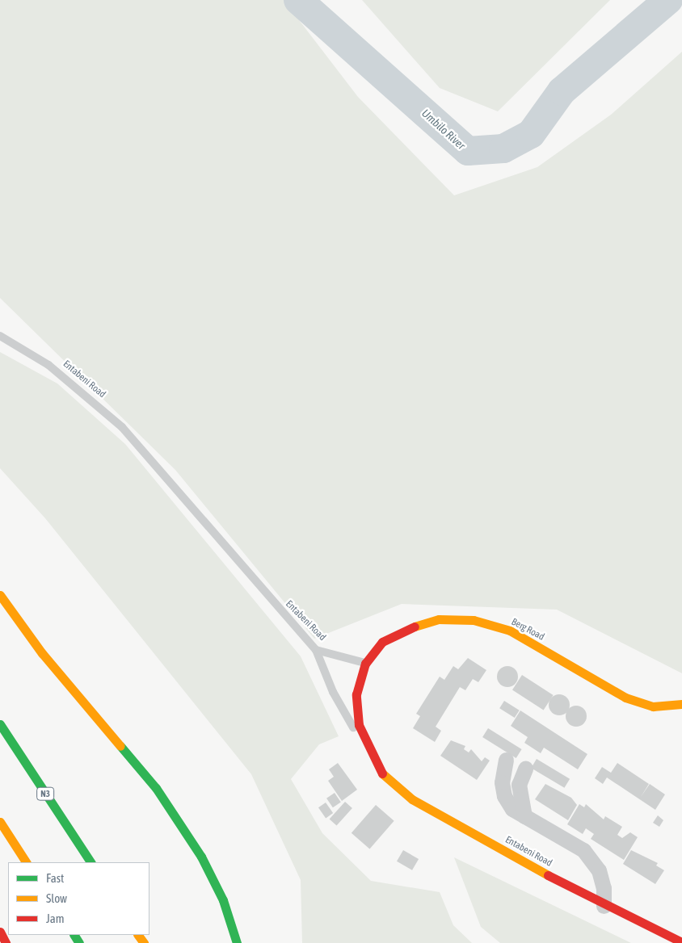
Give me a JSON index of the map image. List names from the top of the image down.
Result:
{
  "streets": {
    "main road": ["Entabeni Road", "Berg Road", "N3"]
  },
  "crossings": [
    ["Entabeni Road", "Berg Road"]
  ],
  "water": ["Umbilo River"],
  "legend": ["Fast", "Slow", "Jam"]
}
